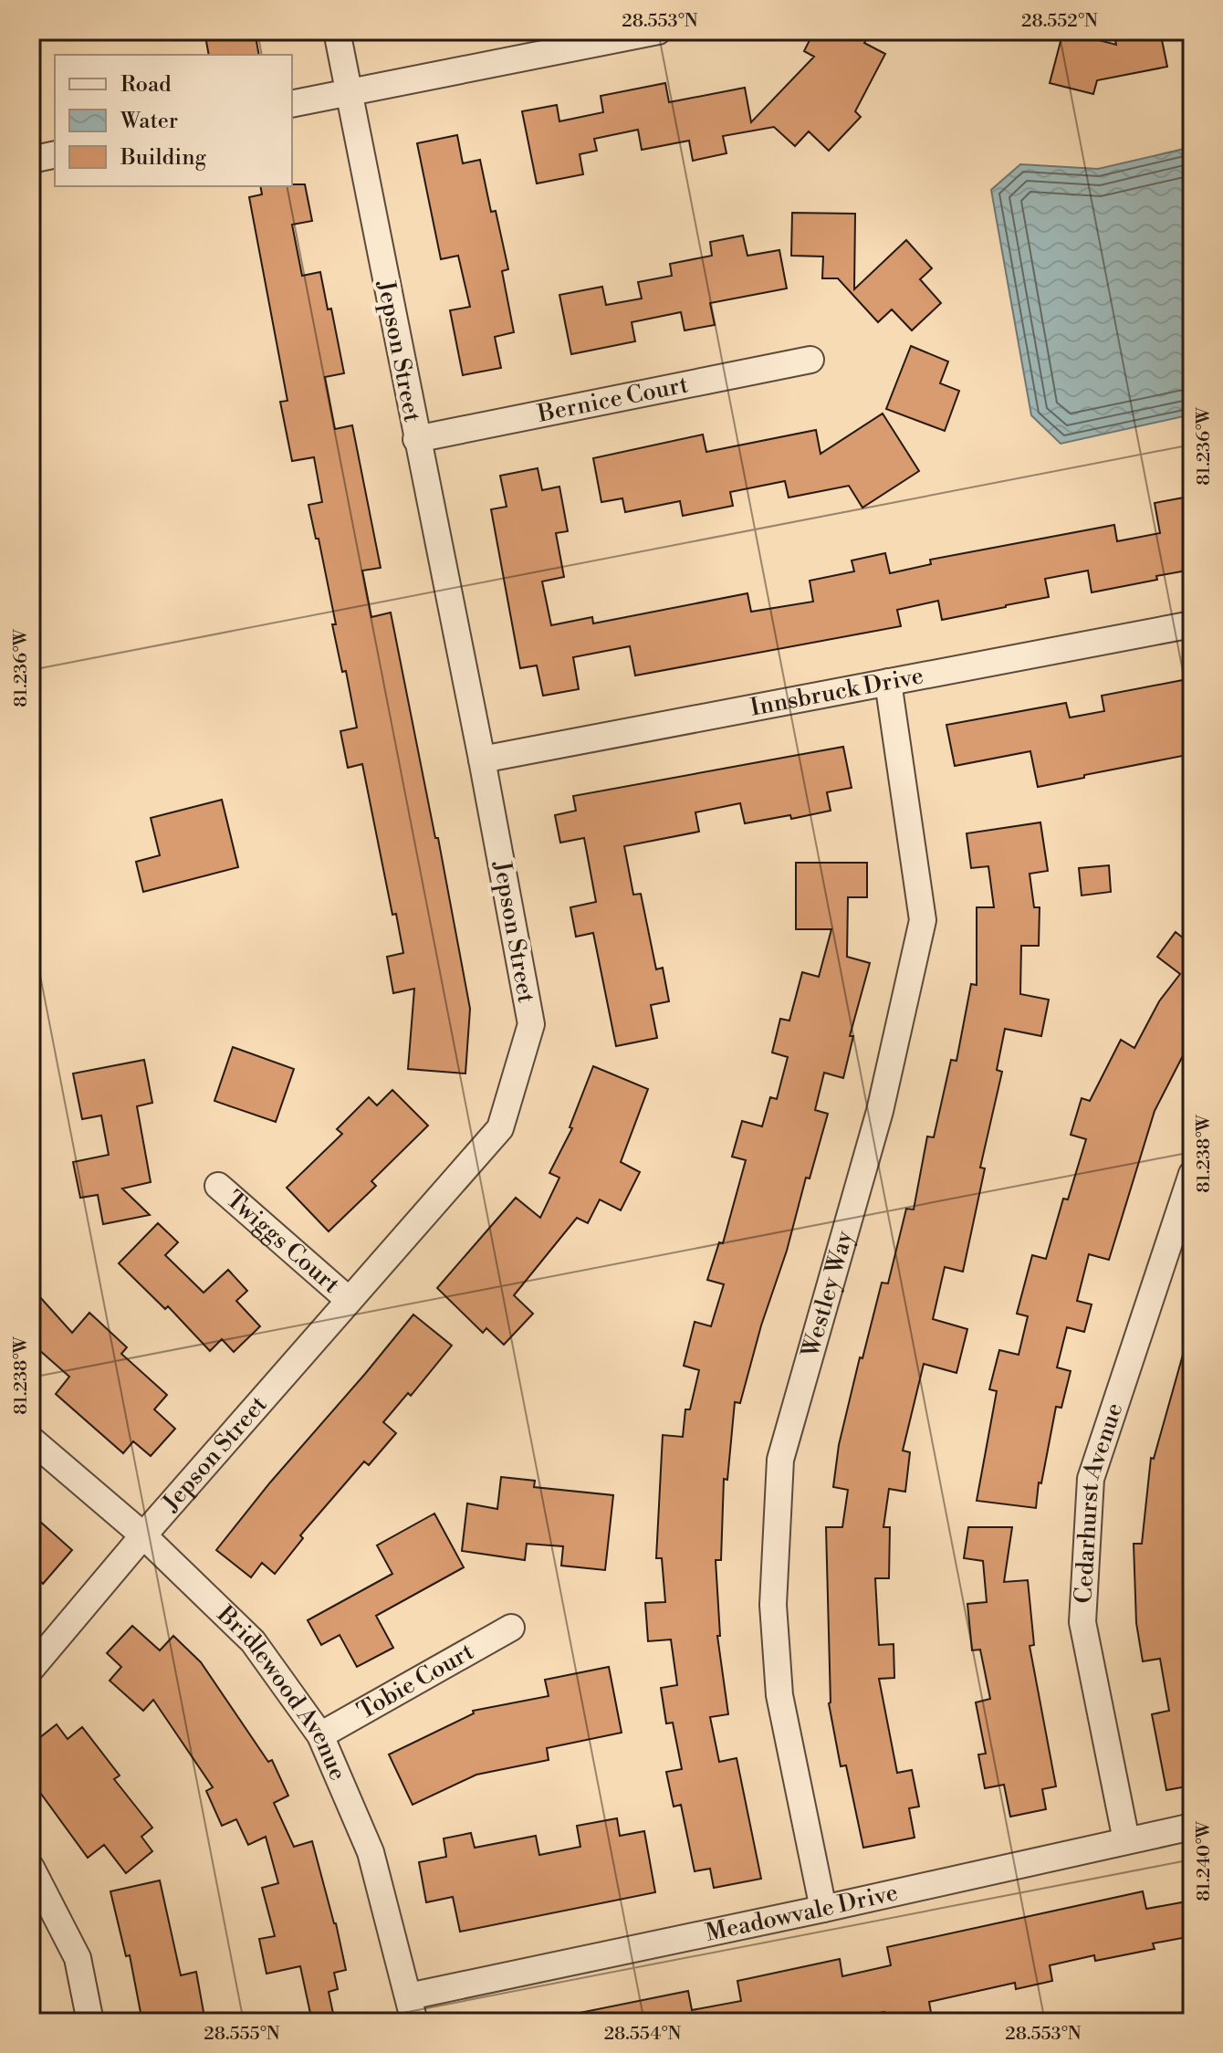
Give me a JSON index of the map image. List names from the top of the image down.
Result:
{
  "streets": {
    "street": [
      "Jepson Street",
      "Bernice Court",
      "Innsbruck Drive",
      "Twiggs Court",
      "Westley Way",
      "Cedarhurst Avenue",
      "Tobie Court",
      "Bridlewood Avenue",
      "Meadowvale Drive"
    ]
  },
  "crossings": [
    ["Jepson Street", "Bernice Court"],
    ["Jepson Street", "Innsbruck Drive"],
    ["Jepson Street", "Twiggs Court"],
    ["Jepson Street", "Bridlewood Avenue"],
    ["Innsbruck Drive", "Westley Way"],
    ["Westley Way", "Meadowvale Drive"],
    ["Cedarhurst Avenue", "Meadowvale Drive"],
    ["Tobie Court", "Bridlewood Avenue"],
    ["Bridlewood Avenue", "Meadowvale Drive"]
  ],
  "legend": ["Road", "Water", "Building"],
  "coordinates": [
    "28.553°N",
    "28.552°N",
    "81.236°W",
    "81.238°W",
    "81.240°W",
    "28.555°N",
    "28.554°N"
  ]
}
